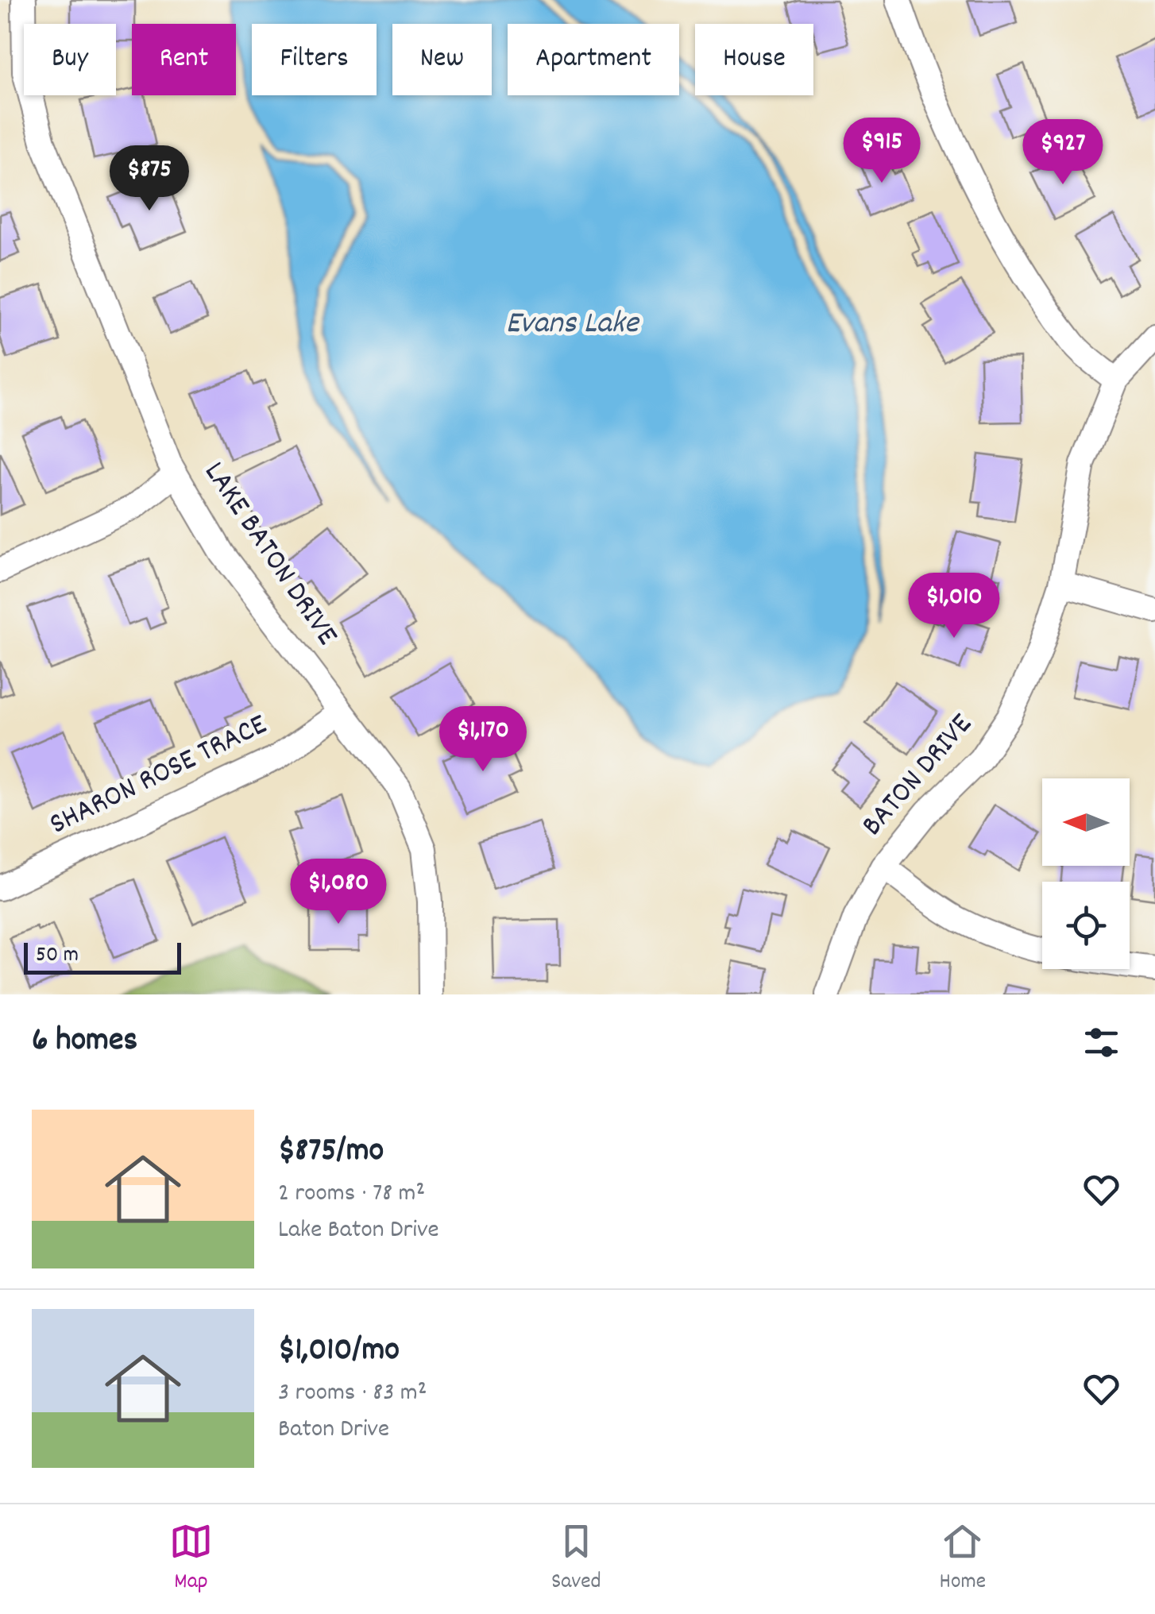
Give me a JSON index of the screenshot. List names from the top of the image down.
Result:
{
  "streets": {
    "street": ["LAKE BATON DRIVE", "SHARON ROSE TRACE", "BATON DRIVE"]
  },
  "crossings": [
    ["LAKE BATON DRIVE", "SHARON ROSE TRACE"]
  ],
  "water": ["Evans Lake"],
  "scale_bar": "50 m",
  "north": "left",
  "page": {
    "chip": [
      "Buy",
      "Rent",
      "Filters",
      "New",
      "Apartment",
      "House"
    ],
    "price": [
      "$915",
      "$927",
      "$875",
      "$1,010",
      "$1,170",
      "$1,080"
    ],
    "scale": "50 m",
    "heading": "6 homes",
    "list": [
      {
        "name": "$875/mo",
        "note": "2 rooms · 78 m² · Lake Baton Drive"
      },
      {
        "name": "$1,010/mo",
        "note": "3 rooms · 83 m² · Baton Drive"
      }
    ],
    "tabs": ["Map", "Saved", "Home"]
  }
}
